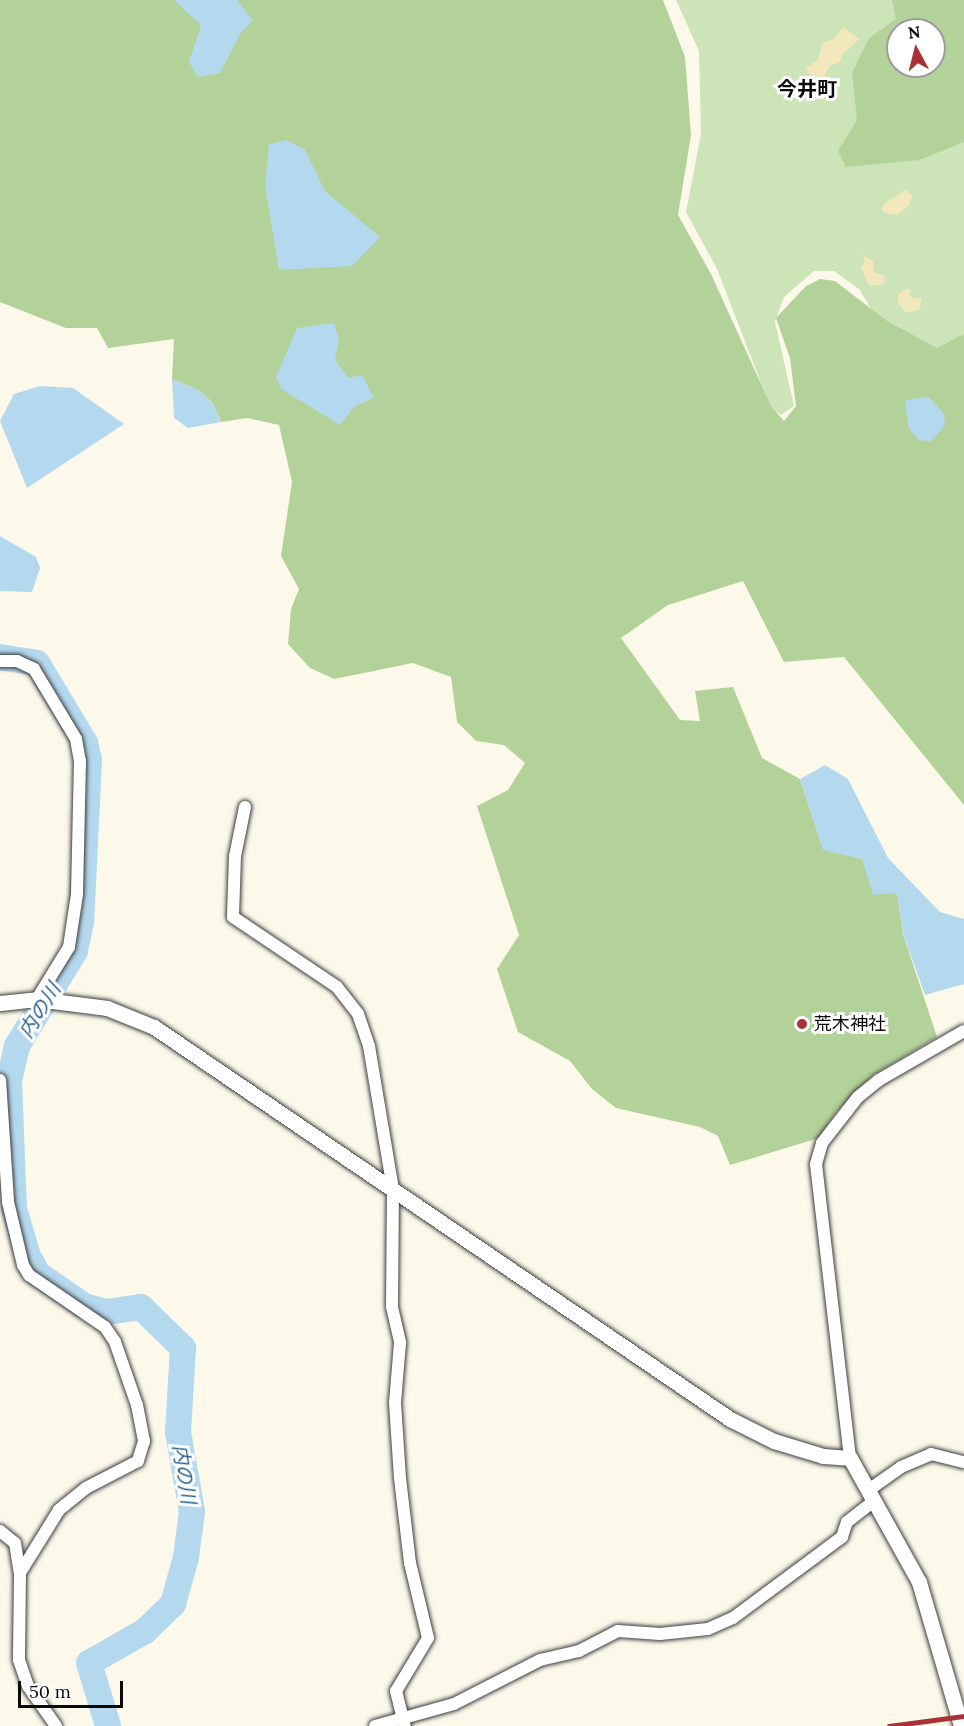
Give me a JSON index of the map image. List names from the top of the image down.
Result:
{
  "districts": ["今井町"],
  "water": ["内の川"],
  "places": ["荒木神社"],
  "scale_bar": "50 m",
  "north": "top"
}
